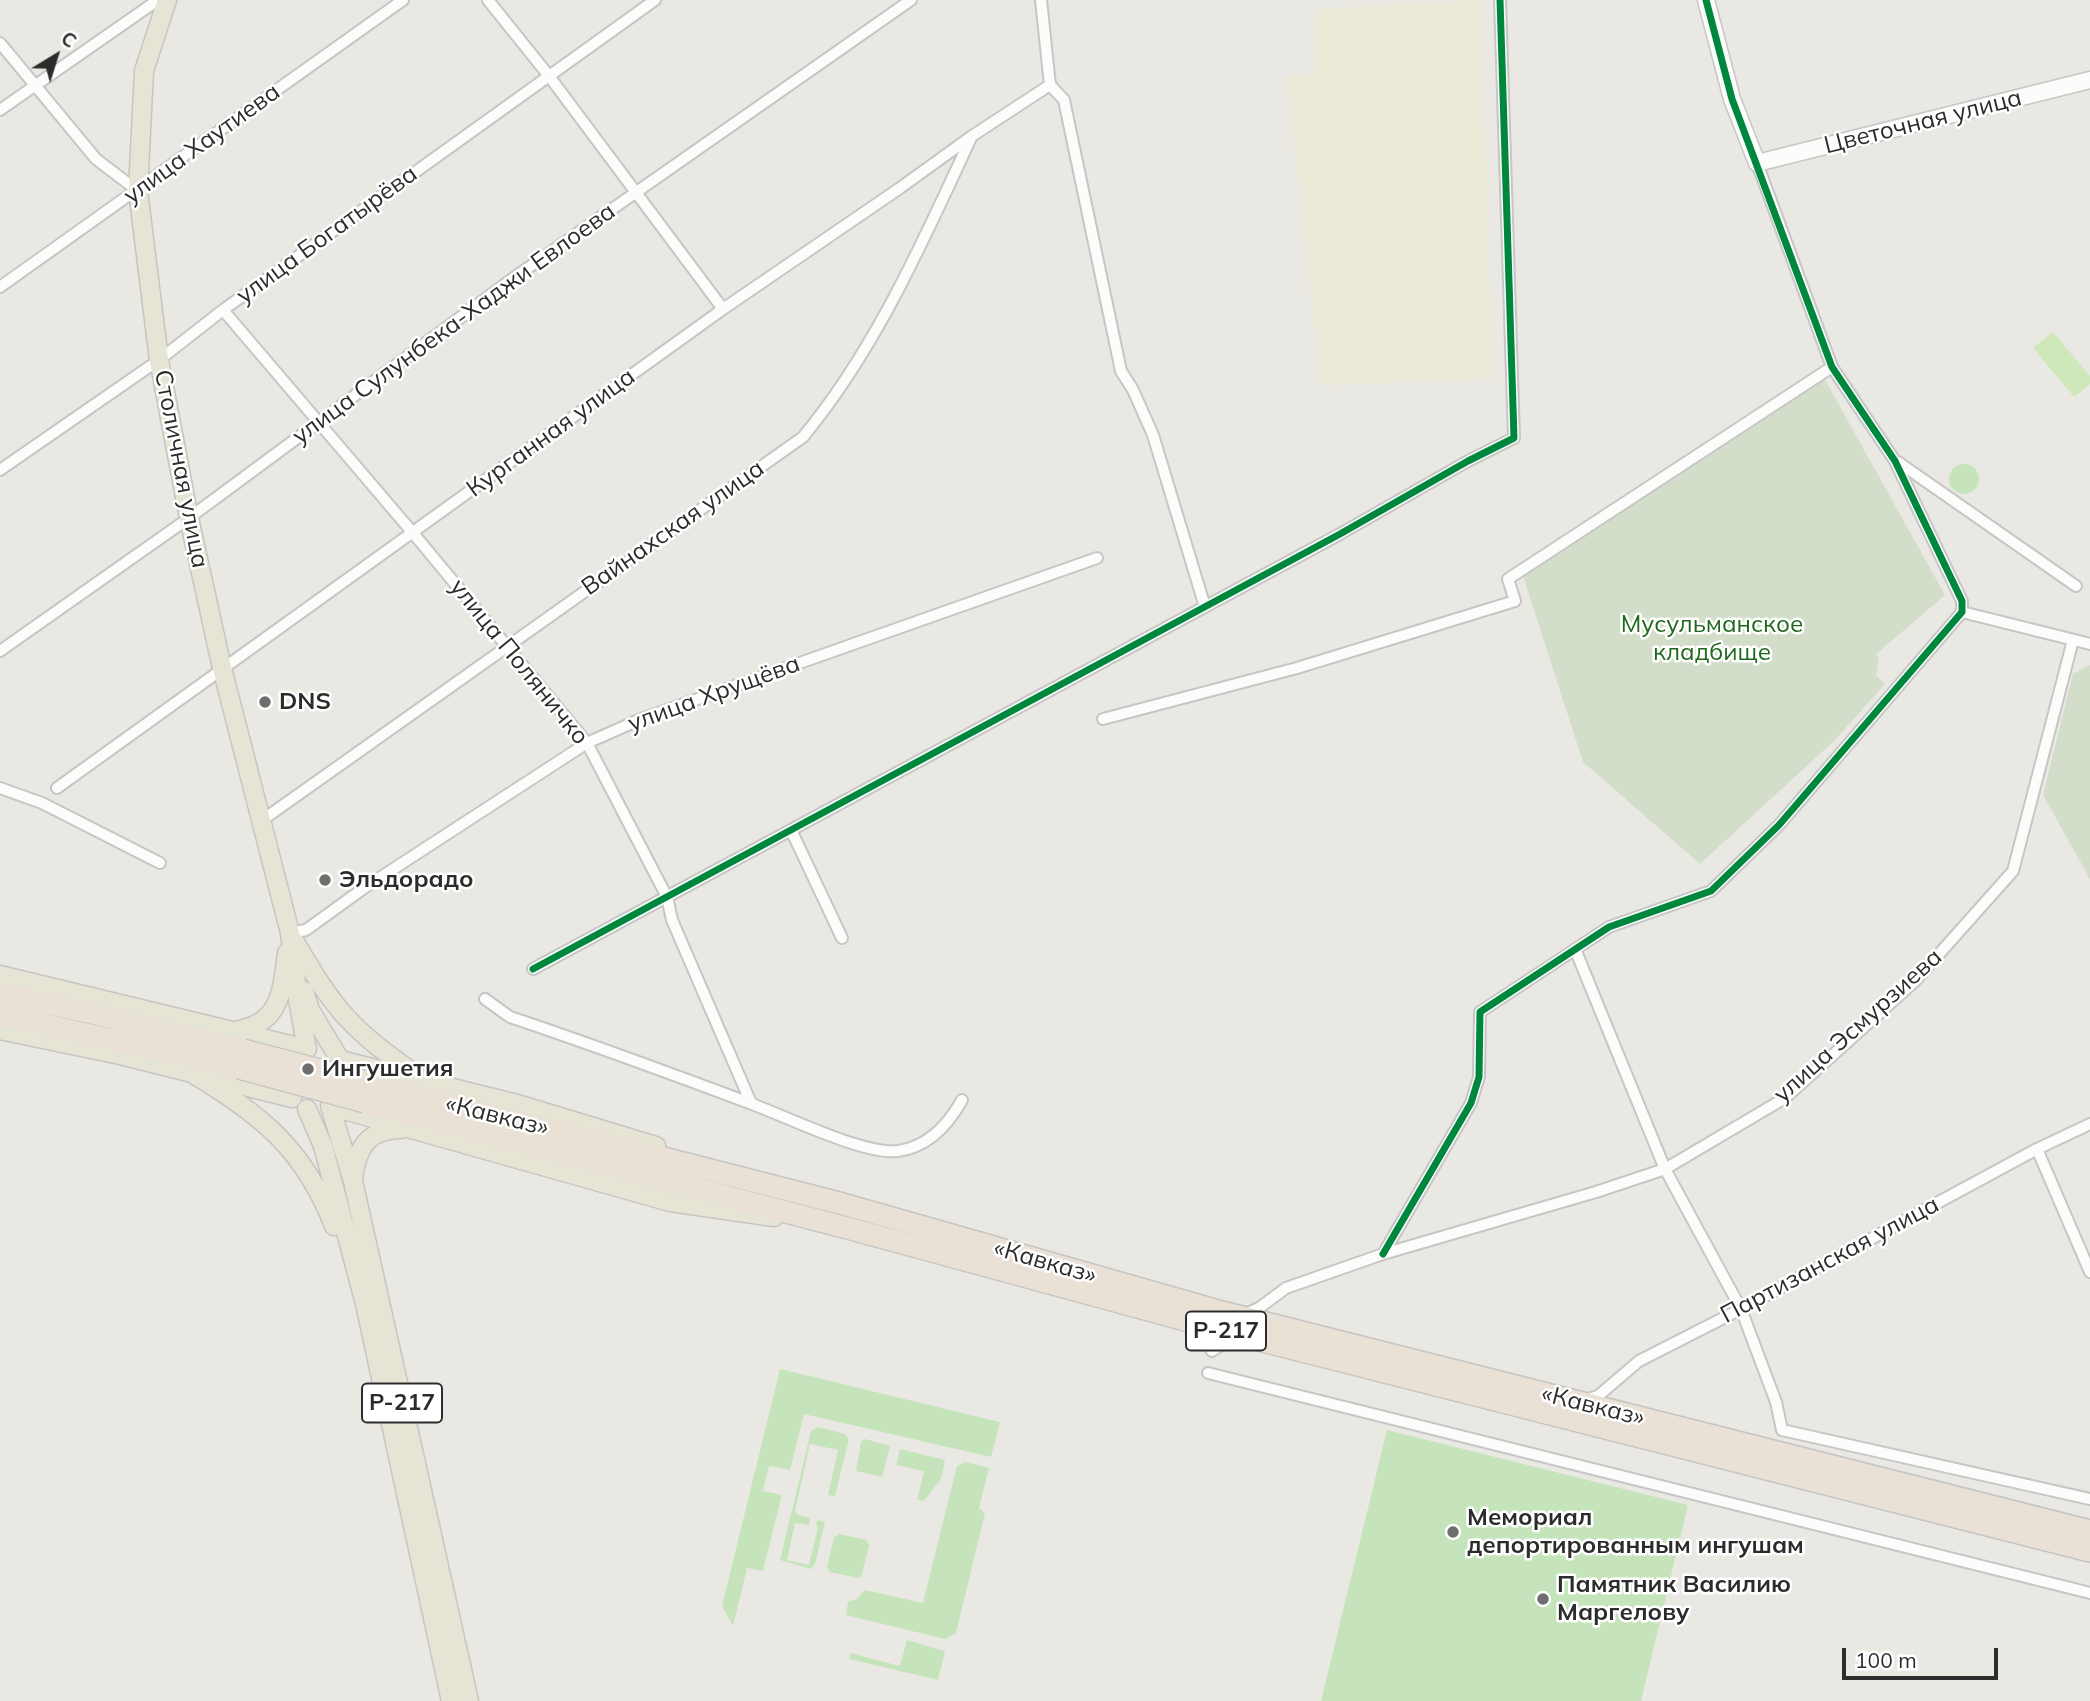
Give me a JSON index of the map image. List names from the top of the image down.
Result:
{
  "streets": {
    "highway": ["«Кавказ»", "Р-217"],
    "main road": ["Столичная улица"],
    "street": [
      "Цветочная улица",
      "улица Хаутиева",
      "улица Богатырёва",
      "улица Сулунбека-Хаджи Евлоева",
      "Курганная улица",
      "Вайнахская улица",
      "улица Поляничко",
      "улица Хрущёва",
      "улица Эсмурзиева",
      "Партизанская улица"
    ]
  },
  "crossings": [
    ["улица Хаутиева", "Столичная улица"],
    ["улица Богатырёва", "Столичная улица"],
    ["улица Богатырёва", "улица Поляничко"],
    ["улица Сулунбека-Хаджи Евлоева", "Столичная улица"],
    ["улица Сулунбека-Хаджи Евлоева", "улица Поляничко"],
    ["Курганная улица", "Столичная улица"],
    ["Курганная улица", "Вайнахская улица"],
    ["Курганная улица", "улица Поляничко"],
    ["Столичная улица", "Вайнахская улица"],
    ["Столичная улица", "улица Хрущёва"],
    ["Столичная улица", "Р-217"],
    ["Вайнахская улица", "улица Поляничко"],
    ["улица Поляничко", "улица Хрущёва"],
    ["улица Хрущёва", "Р-217"],
    ["улица Эсмурзиева", "«Кавказ»"],
    ["«Кавказ»", "Партизанская улица"],
    ["«Кавказ»", "Р-217"]
  ],
  "parks": ["Мусульманское кладбище"],
  "places": [
    "DNS",
    "Эльдорадо",
    "Ингушетия",
    "Мемориал депортированным ингушам",
    "Памятник Василию Маргелову"
  ],
  "scale_bar": "100 m",
  "north": "top right"
}
